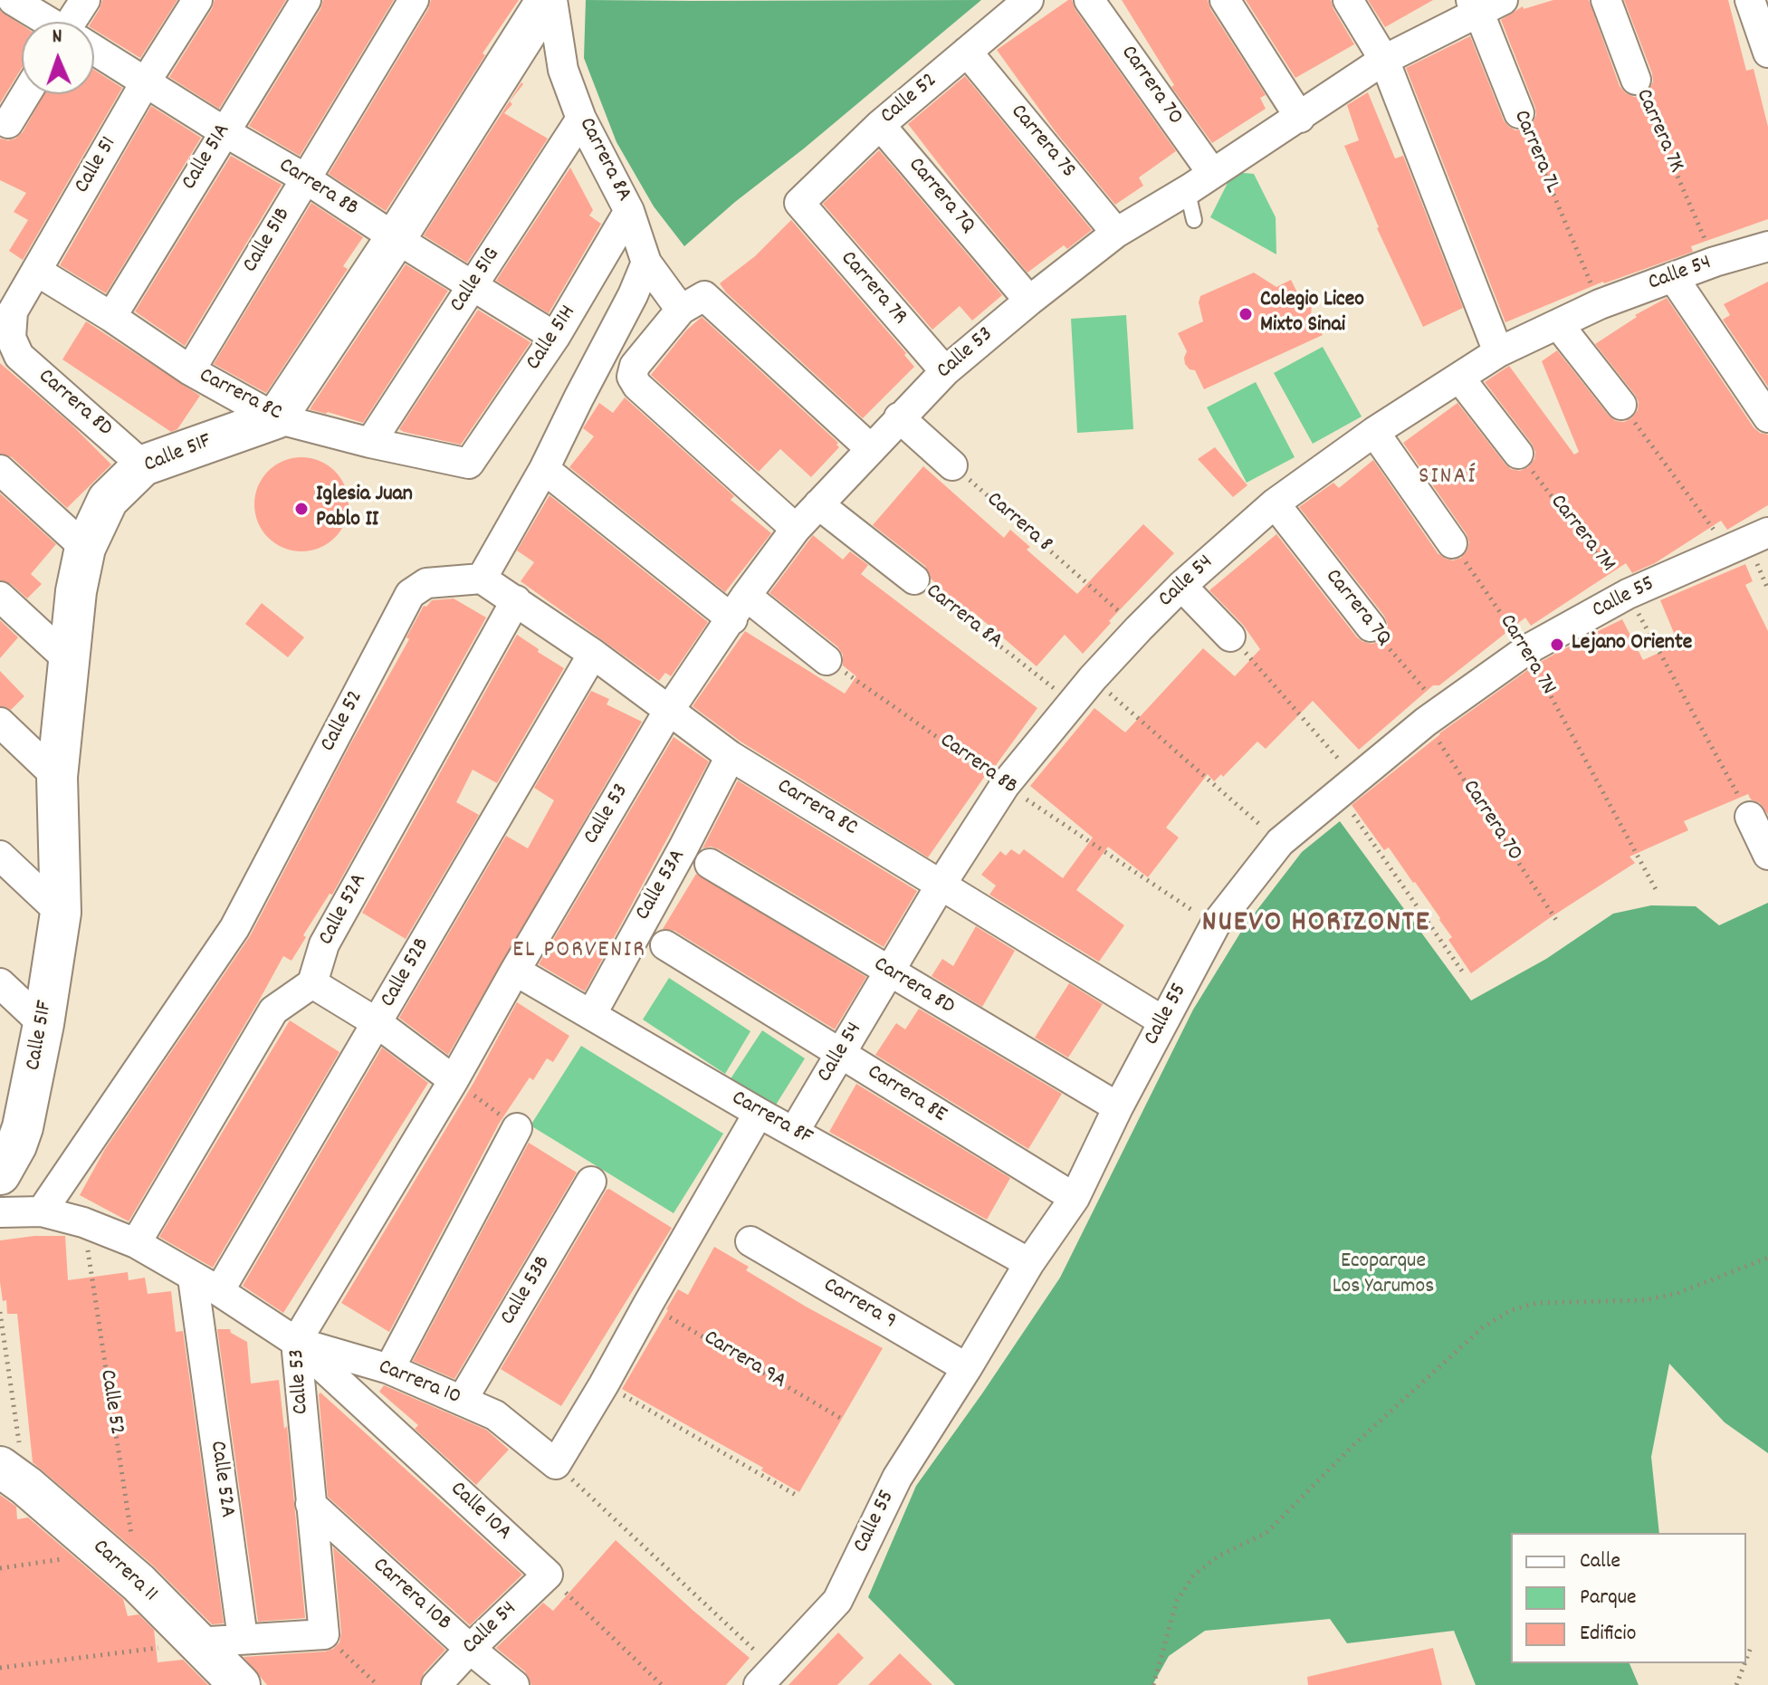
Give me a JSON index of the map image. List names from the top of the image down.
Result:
{
  "streets": {
    "street": [
      "Carrera 7O",
      "Calle 52",
      "Carrera 7K",
      "Carrera 7S",
      "Carrera 7L",
      "Calle 51A",
      "Carrera 8A",
      "Calle 51",
      "Carrera 8B",
      "Carrera 7Q",
      "Calle 51B",
      "Calle 54",
      "Calle 51G",
      "Carrera 7R",
      "Calle 51H",
      "Calle 53",
      "Carrera 8C",
      "Carrera 8D",
      "Calle 51F",
      "Calle 55",
      "Calle 53A",
      "Calle 52A",
      "Calle 52B",
      "Carrera 8E",
      "Carrera 8F",
      "Calle 53B",
      "Carrera 9",
      "Carrera 10",
      "Calle 10A",
      "Carrera 11",
      "Carrera 10B"
    ],
    "path": [
      "Carrera 8",
      "Carrera 7M",
      "Carrera 7N",
      "Carrera 9A"
    ]
  },
  "crossings": [
    ["Carrera 7O", "Carrera 7Q"],
    ["Carrera 7O", "Calle 53"],
    ["Carrera 7O", "Calle 55"],
    ["Calle 52", "Carrera 7S"],
    ["Calle 52", "Carrera 7Q"],
    ["Calle 52", "Carrera 7R"],
    ["Calle 52", "Carrera 8C"],
    ["Calle 52", "Carrera 10"],
    ["Calle 52", "Carrera 11"],
    ["Carrera 7K", "Calle 54"],
    ["Carrera 7S", "Calle 53"],
    ["Carrera 7L", "Calle 54"],
    ["Carrera 7L", "Calle 53"],
    ["Calle 51A", "Carrera 8B"],
    ["Calle 51A", "Carrera 8C"],
    ["Carrera 8A", "Calle 54"],
    ["Carrera 8A", "Calle 51G"],
    ["Carrera 8A", "Calle 51H"],
    ["Carrera 8A", "Calle 53"],
    ["Calle 51", "Carrera 8B"],
    ["Calle 51", "Carrera 8C"],
    ["Calle 51", "Carrera 8D"],
    ["Carrera 8B", "Calle 51B"],
    ["Carrera 8B", "Calle 54"],
    ["Carrera 8B", "Calle 51G"],
    ["Carrera 8B", "Calle 51H"],
    ["Carrera 8B", "Calle 55"],
    ["Carrera 7Q", "Calle 54"],
    ["Carrera 7Q", "Calle 53"],
    ["Carrera 7Q", "Calle 55"],
    ["Calle 51B", "Carrera 8C"],
    ["Calle 54", "Carrera 8C"],
    ["Calle 54", "Carrera 8D"],
    ["Calle 54", "Carrera 8"],
    ["Calle 54", "Carrera 8E"],
    ["Calle 54", "Carrera 8F"],
    ["Calle 54", "Calle 10A"],
    ["Calle 54", "Carrera 10B"],
    ["Calle 51G", "Carrera 8C"],
    ["Carrera 7R", "Calle 53"],
    ["Calle 51H", "Carrera 8C"],
    ["Calle 53", "Carrera 8C"],
    ["Calle 53", "Carrera 8F"],
    ["Calle 53", "Carrera 10"],
    ["Calle 53", "Calle 10A"],
    ["Calle 53", "Carrera 10B"],
    ["Carrera 8C", "Calle 51F"],
    ["Carrera 8C", "Calle 55"],
    ["Carrera 8C", "Calle 53A"],
    ["Carrera 8C", "Calle 52A"],
    ["Carrera 8C", "Calle 52B"],
    ["Carrera 8D", "Calle 51F"],
    ["Carrera 8D", "Calle 55"],
    ["Carrera 7M", "Calle 55"],
    ["Calle 55", "Carrera 7N"],
    ["Calle 55", "Carrera 8E"],
    ["Calle 55", "Carrera 8F"],
    ["Calle 55", "Carrera 9"],
    ["Calle 53A", "Carrera 8F"],
    ["Calle 52A", "Carrera 10"],
    ["Calle 52B", "Carrera 10"],
    ["Calle 53B", "Carrera 10"],
    ["Carrera 10", "Calle 10A"]
  ],
  "districts": ["SINAÍ", "NUEVO HORIZONTE", "EL PORVENIR"],
  "parks": ["Ecoparque Los Yarumos"],
  "places": ["Colegio Liceo Mixto Sinai", "Iglesia Juan Pablo II", "Lejano Oriente"],
  "legend": ["Calle", "Parque", "Edificio"],
  "north": "top"
}
